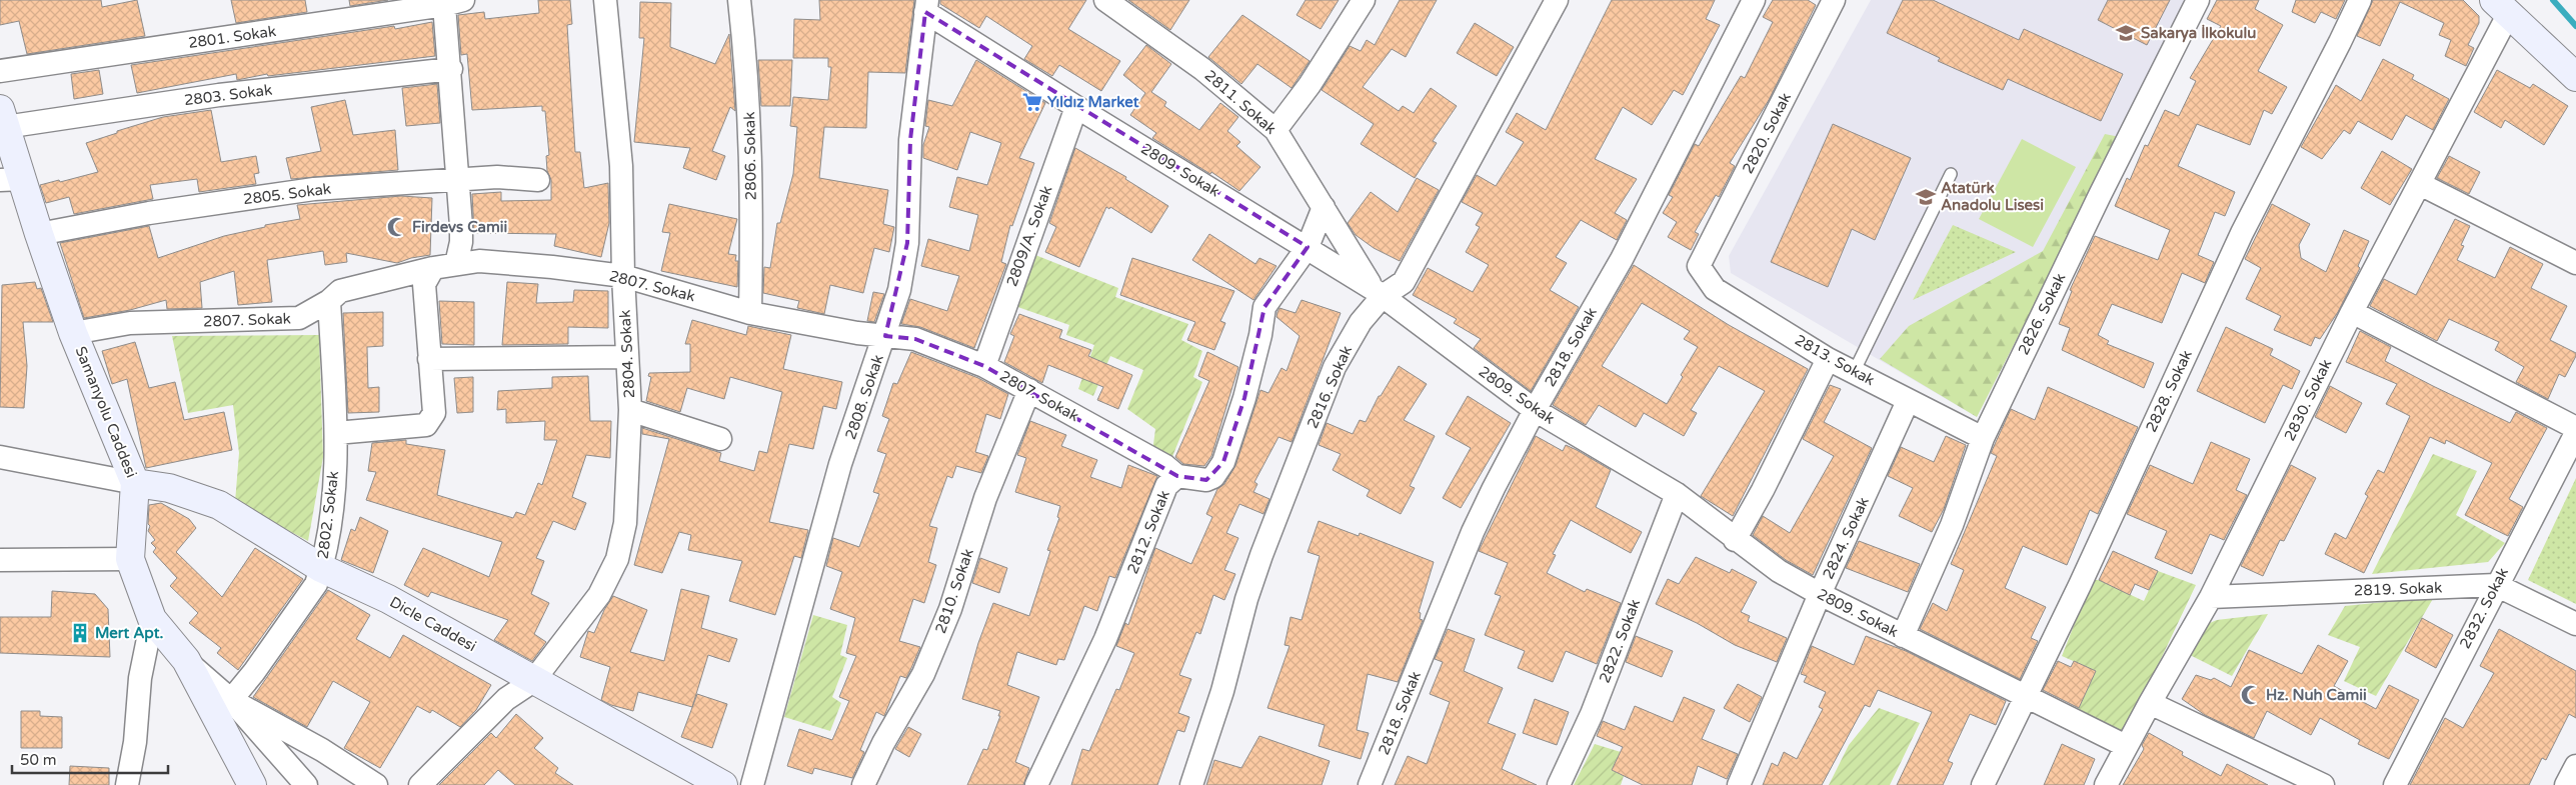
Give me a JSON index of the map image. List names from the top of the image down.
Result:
{
  "streets": {
    "street": [
      "2801. Sokak",
      "2803. Sokak",
      "2811. Sokak",
      "2820. Sokak",
      "2806. Sokak",
      "2809. Sokak",
      "2805. Sokak",
      "2809/A. Sokak",
      "2807. Sokak",
      "2826. Sokak",
      "2818. Sokak",
      "2804. Sokak",
      "2813. Sokak",
      "2816. Sokak",
      "2828. Sokak",
      "2808. Sokak",
      "2830. Sokak",
      "Samanyolu Caddesi",
      "2802. Sokak",
      "2812. Sokak",
      "2824. Sokak",
      "2819. Sokak",
      "2810. Sokak",
      "2832. Sokak",
      "Dicle Caddesi",
      "2822. Sokak"
    ]
  },
  "crossings": [
    ["2803. Sokak", "Samanyolu Caddesi"],
    ["2811. Sokak", "2809. Sokak"],
    ["2811. Sokak", "2816. Sokak"],
    ["2811. Sokak", "2812. Sokak"],
    ["2820. Sokak", "2813. Sokak"],
    ["2806. Sokak", "2807. Sokak"],
    ["2809. Sokak", "2809/A. Sokak"],
    ["2809. Sokak", "2826. Sokak"],
    ["2809. Sokak", "2818. Sokak"],
    ["2809. Sokak", "2816. Sokak"],
    ["2809. Sokak", "2828. Sokak"],
    ["2809. Sokak", "2808. Sokak"],
    ["2809. Sokak", "2830. Sokak"],
    ["2809. Sokak", "2812. Sokak"],
    ["2809. Sokak", "2824. Sokak"],
    ["2809. Sokak", "2822. Sokak"],
    ["2805. Sokak", "Samanyolu Caddesi"],
    ["2809/A. Sokak", "2807. Sokak"],
    ["2807. Sokak", "2804. Sokak"],
    ["2807. Sokak", "2808. Sokak"],
    ["2807. Sokak", "Samanyolu Caddesi"],
    ["2807. Sokak", "2802. Sokak"],
    ["2807. Sokak", "2812. Sokak"],
    ["2807. Sokak", "2810. Sokak"],
    ["2826. Sokak", "2813. Sokak"],
    ["2804. Sokak", "Dicle Caddesi"],
    ["2813. Sokak", "2824. Sokak"],
    ["2830. Sokak", "2819. Sokak"],
    ["Samanyolu Caddesi", "Dicle Caddesi"],
    ["2802. Sokak", "Dicle Caddesi"],
    ["2819. Sokak", "2832. Sokak"]
  ],
  "places": {
    "school or university": ["Sakarya İlkokulu", "Atatürk Anadolu Lisesi"],
    "supermarket": ["Yıldız Market"],
    "mosque": ["Firdevs Camii", "Hz. Nuh Camii"],
    "building": ["Mert Apt."]
  },
  "scale_bar": "50 m"
}
